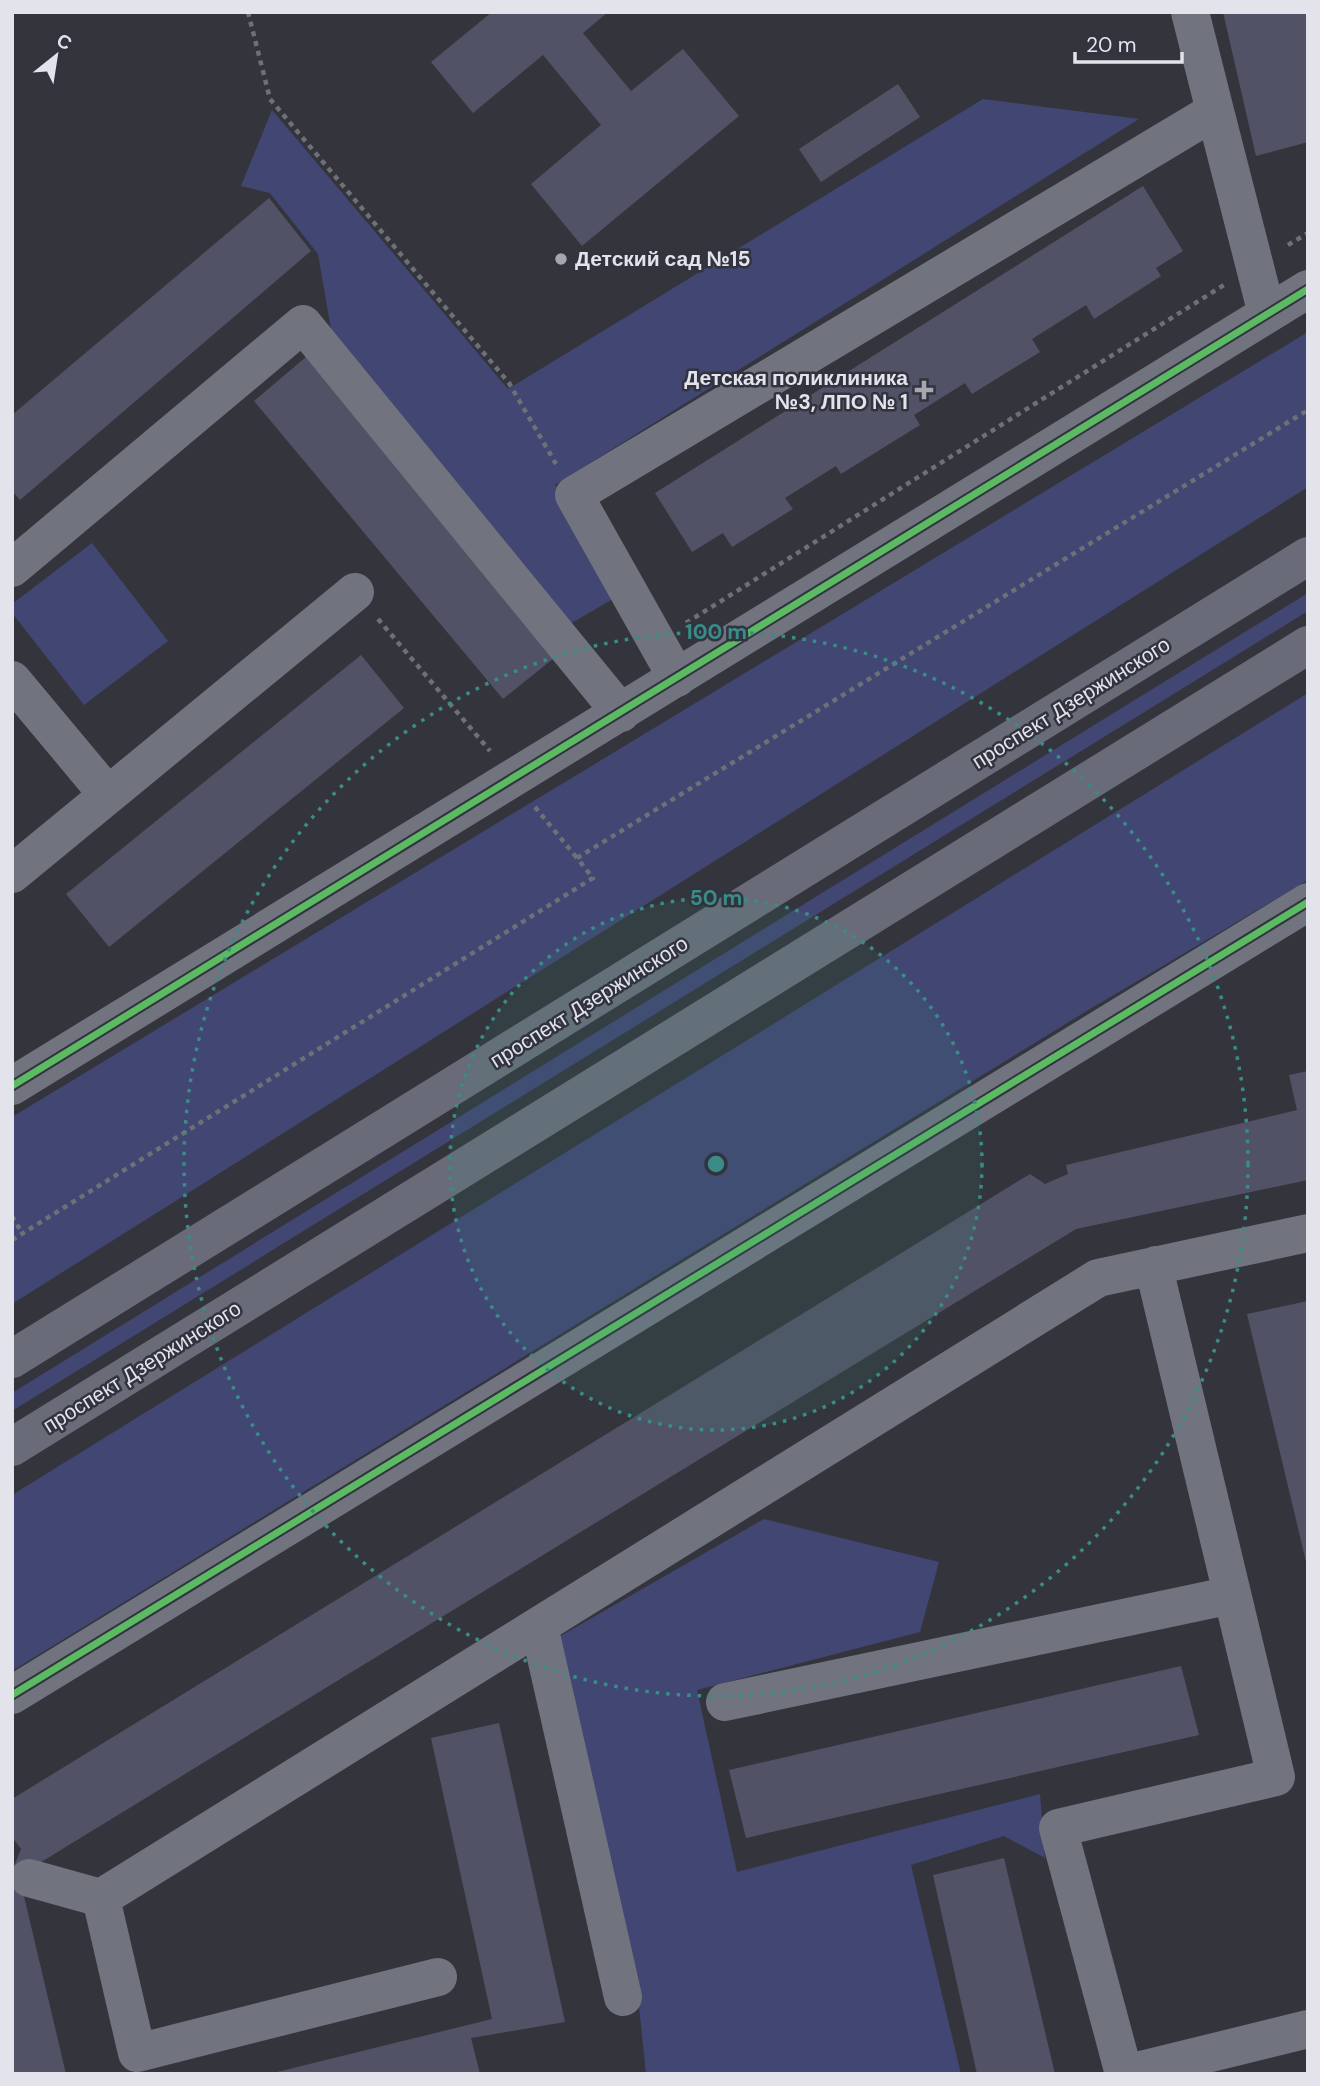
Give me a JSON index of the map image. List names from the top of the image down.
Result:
{
  "streets": {
    "main road": ["проспект Дзержинского"]
  },
  "places": {
    "other": ["Детский сад №15"],
    "health": ["Детская поликлиника №3, ЛПО № 1"]
  },
  "scale_bar": "20 m",
  "north": "top right",
  "rings": ["100 m", "50 m"]
}
